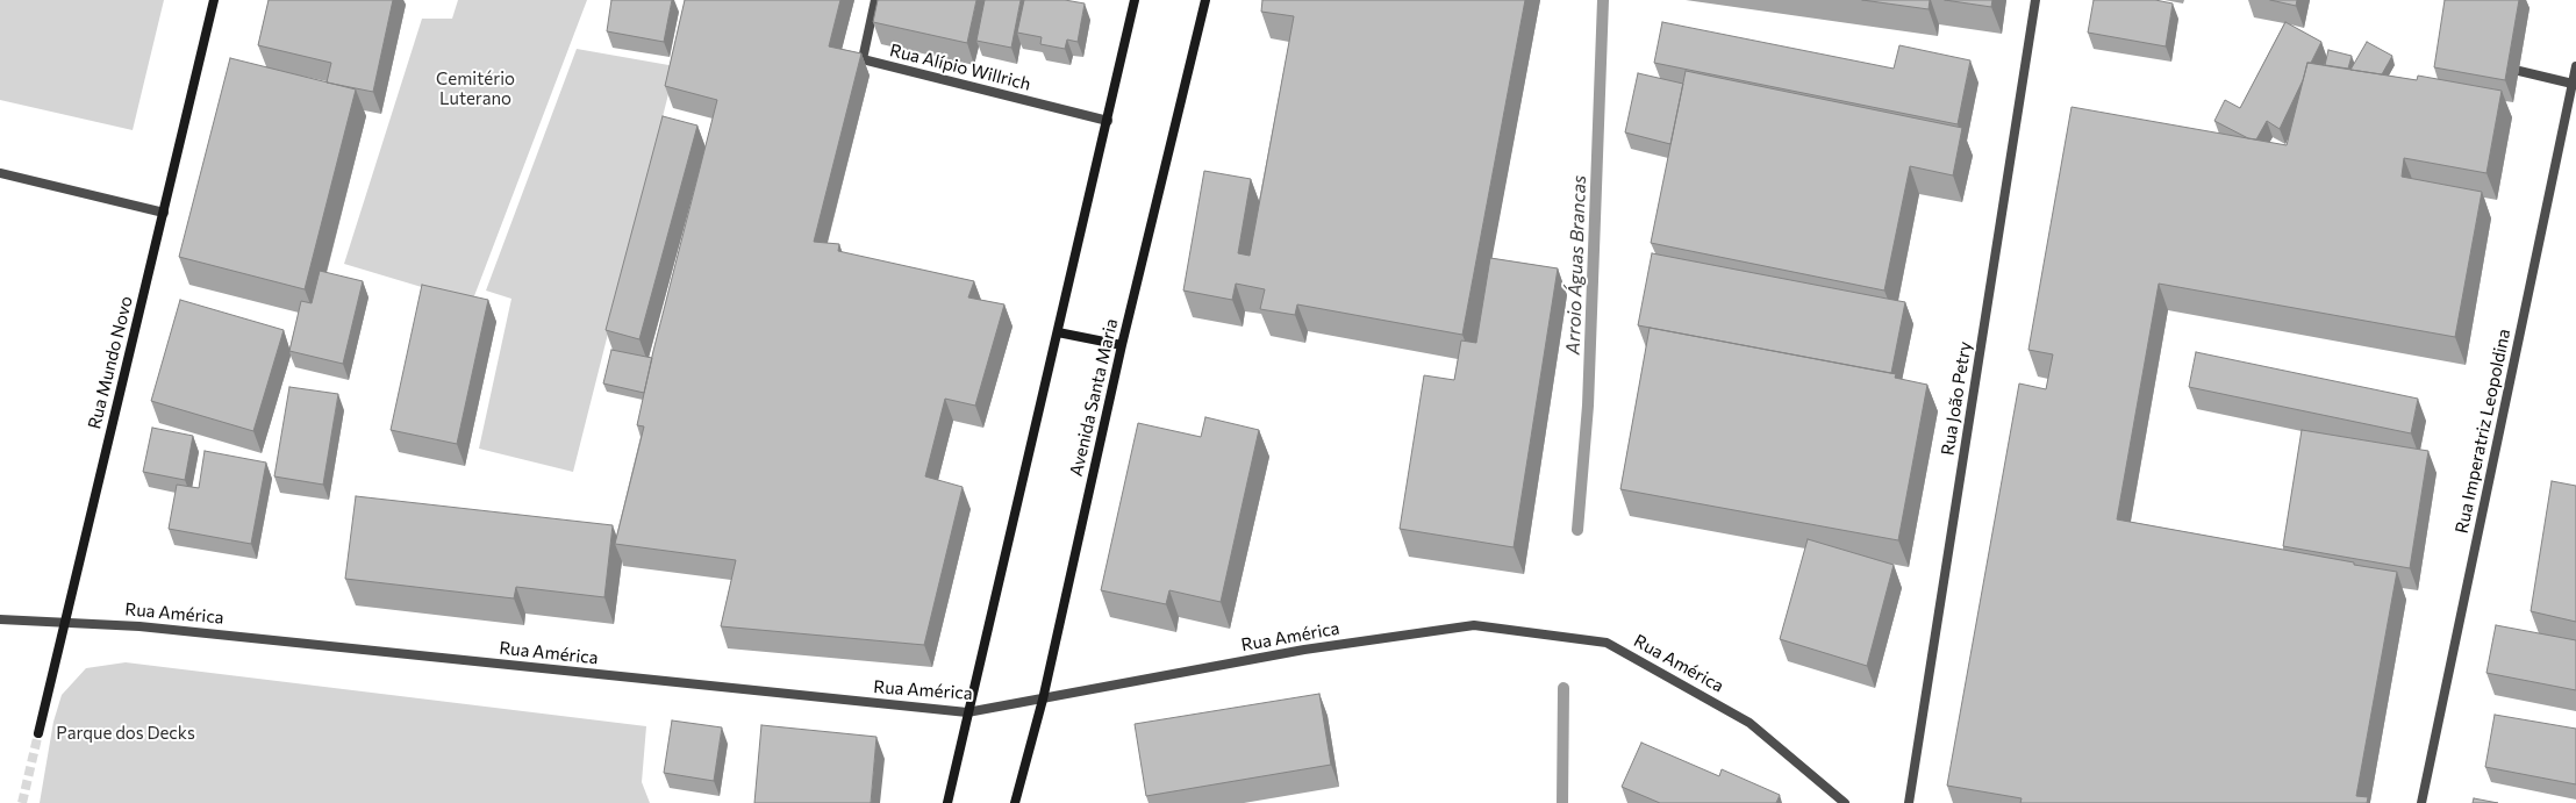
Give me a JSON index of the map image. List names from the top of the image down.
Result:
{
  "streets": {
    "main road": ["Rua Mundo Novo", "Avenida Santa Maria"],
    "street": [
      "Rua Alípio Willrich",
      "Rua João Petry",
      "Rua Imperatriz Leopoldina",
      "Rua América"
    ]
  },
  "crossings": [
    ["Rua Mundo Novo", "Rua América"],
    ["Avenida Santa Maria", "Rua América"]
  ],
  "water": ["Arroio Águas Brancas"],
  "parks": ["Cemitério Luterano", "Parque dos Decks"]
}
